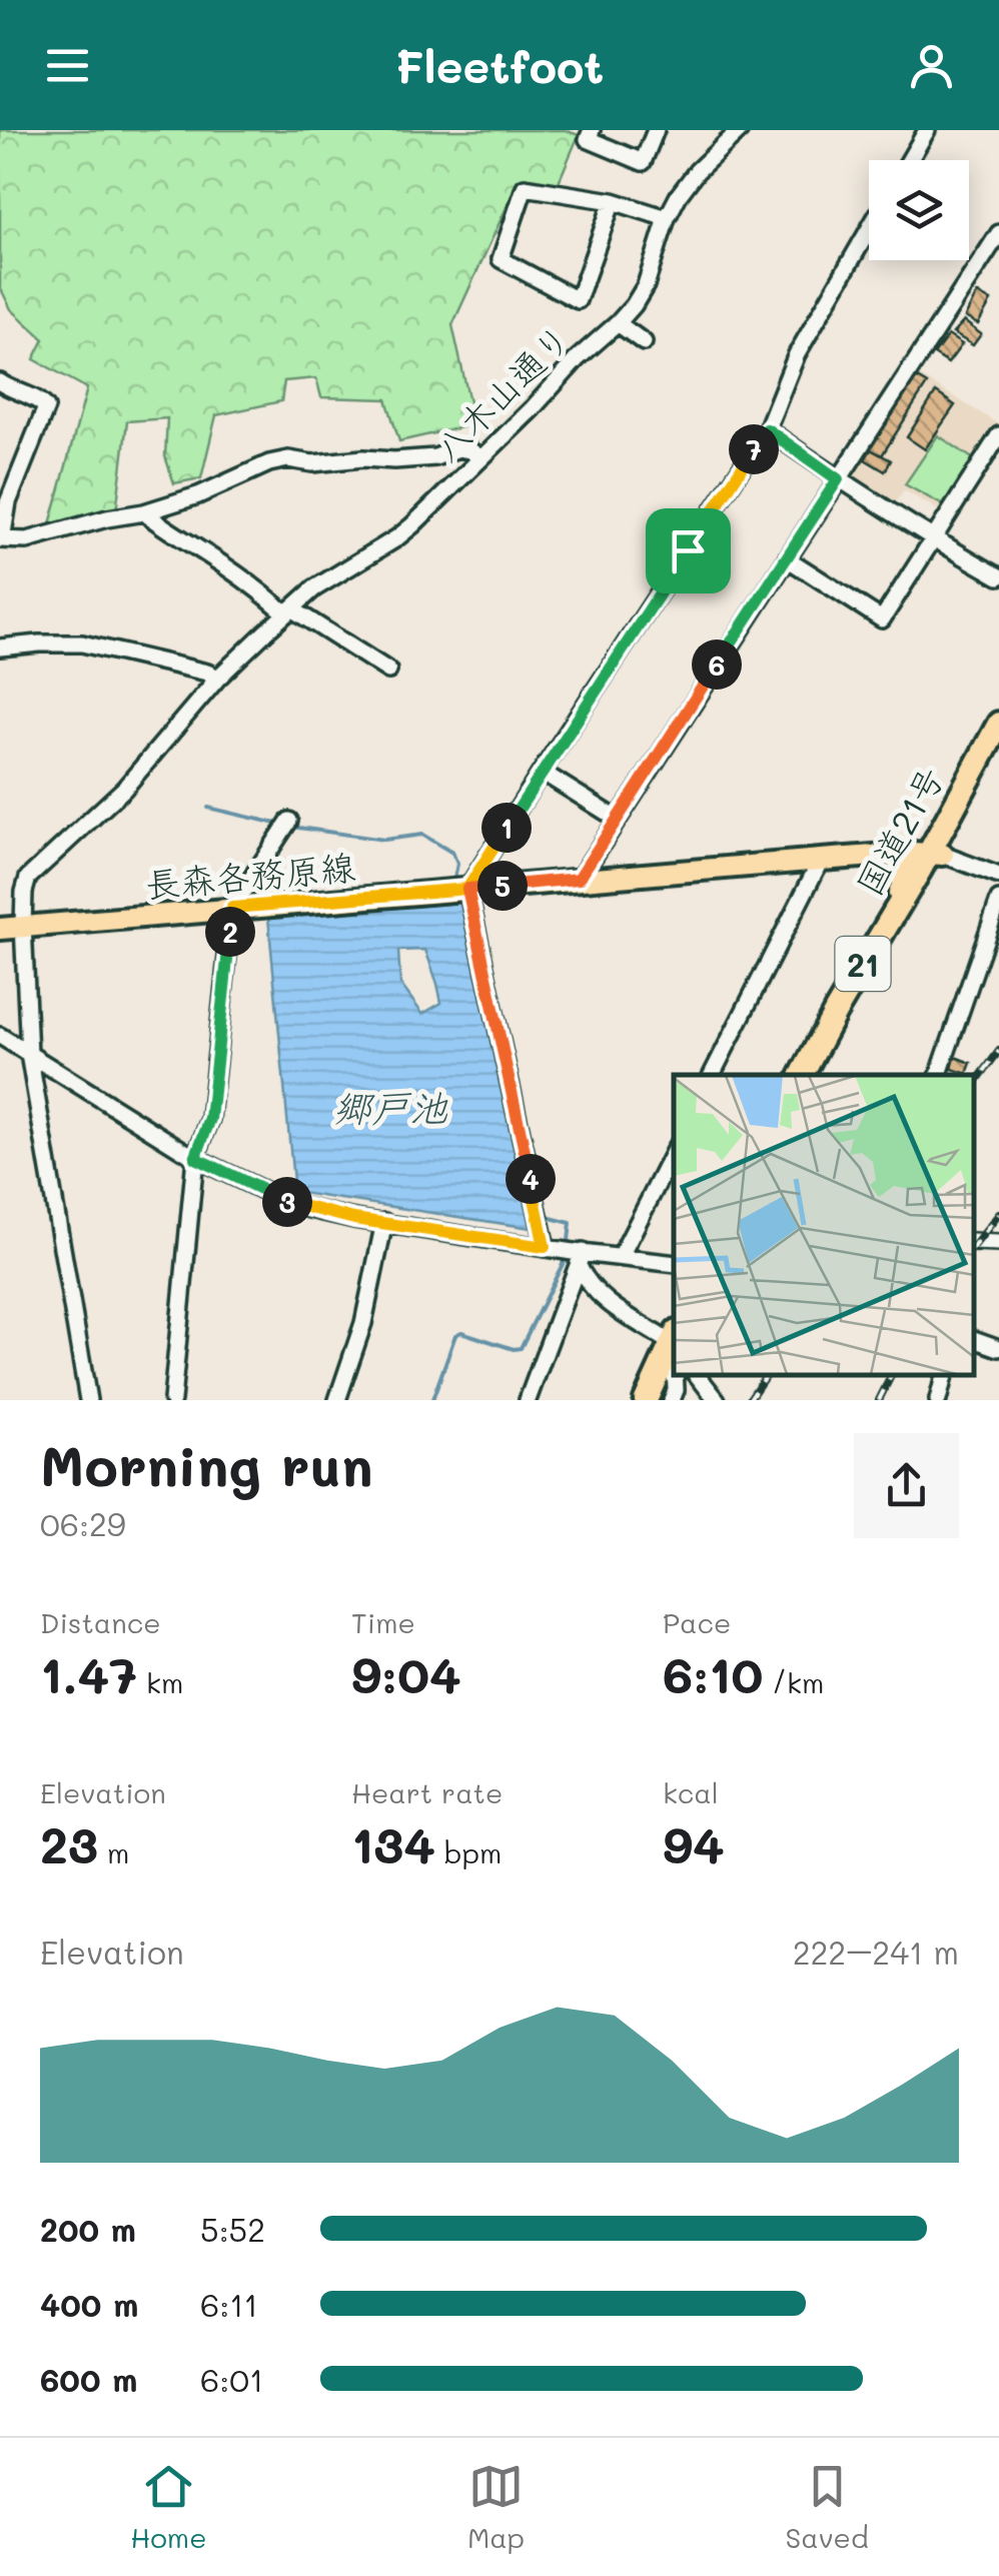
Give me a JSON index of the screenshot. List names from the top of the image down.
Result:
{
  "streets": {
    "highway": ["国道21号", "21"],
    "main road": ["長森各務原線"],
    "street": ["八木山通り"]
  },
  "crossings": [
    ["国道21号", "長森各務原線"]
  ],
  "water": ["郷戸池"],
  "page": {
    "header": "Fleetfoot",
    "pins": [
      "7",
      "6",
      "1",
      "5",
      "2",
      "4",
      "3"
    ],
    "heading": ["Morning run", "06:29"],
    "stats": [
      ["Distance", "1.47 km"],
      ["Time", "9:04"],
      ["Pace", "6:10 /km"],
      ["Elevation", "23 m"],
      ["Heart rate", "134 bpm"],
      ["kcal", "94"]
    ],
    "chart": ["Elevation", "222–241 m"],
    "list": [
      {
        "name": "200 m",
        "note": "5:52"
      },
      {
        "name": "400 m",
        "note": "6:11"
      },
      {
        "name": "600 m",
        "note": "6:01"
      }
    ],
    "tabs": ["Home", "Map", "Saved"]
  }
}
